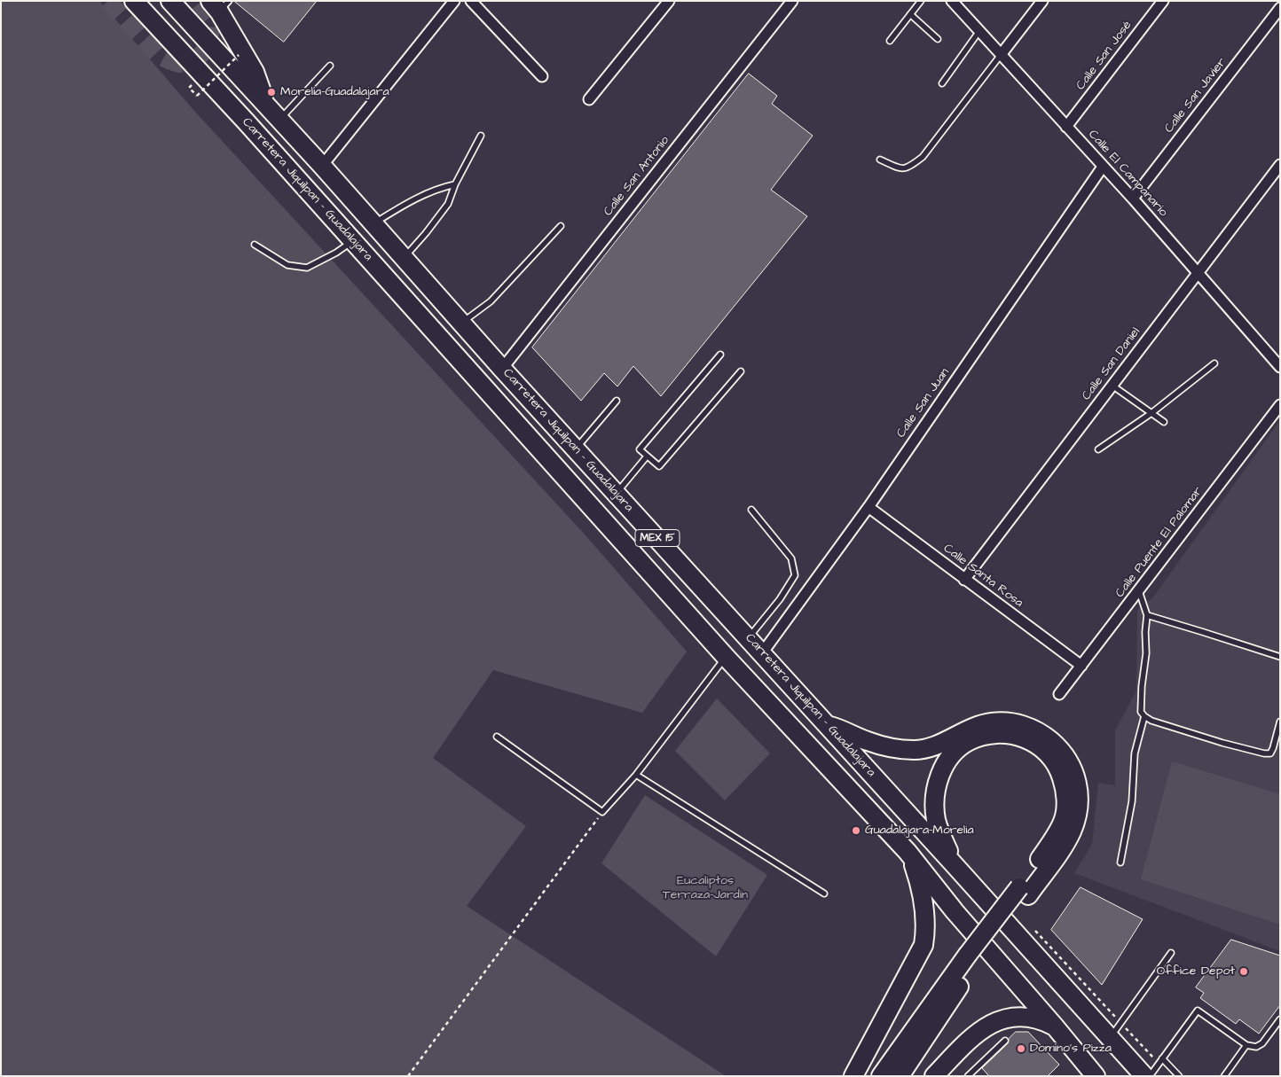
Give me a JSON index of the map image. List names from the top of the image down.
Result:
{
  "streets": {
    "highway": ["Carretera Jiquilpan - Guadalajara", "MEX 15"],
    "street": [
      "Calle San José",
      "Calle San Javier",
      "Calle El Campanario",
      "Calle San Antonio",
      "Calle San Daniel",
      "Calle San Juan",
      "Calle Puente El Palomar",
      "Calle Santa Rosa"
    ]
  },
  "crossings": [
    ["Calle San José", "Calle El Campanario"],
    ["Calle San Javier", "Calle El Campanario"],
    ["Calle El Campanario", "Calle San Daniel"],
    ["Calle El Campanario", "Calle San Juan"],
    ["Calle San Antonio", "Carretera Jiquilpan - Guadalajara"],
    ["Carretera Jiquilpan - Guadalajara", "Calle San Juan"],
    ["Calle San Daniel", "Calle Santa Rosa"],
    ["Calle San Juan", "Calle Santa Rosa"],
    ["Calle Puente El Palomar", "Calle Santa Rosa"]
  ],
  "parks": ["Eucaliptos Terraza-Jardín"],
  "places": [
    "Morelia-Guadalajara",
    "Guadalajara-Morelia",
    "Office Depot",
    "Domino's Pizza"
  ]
}
